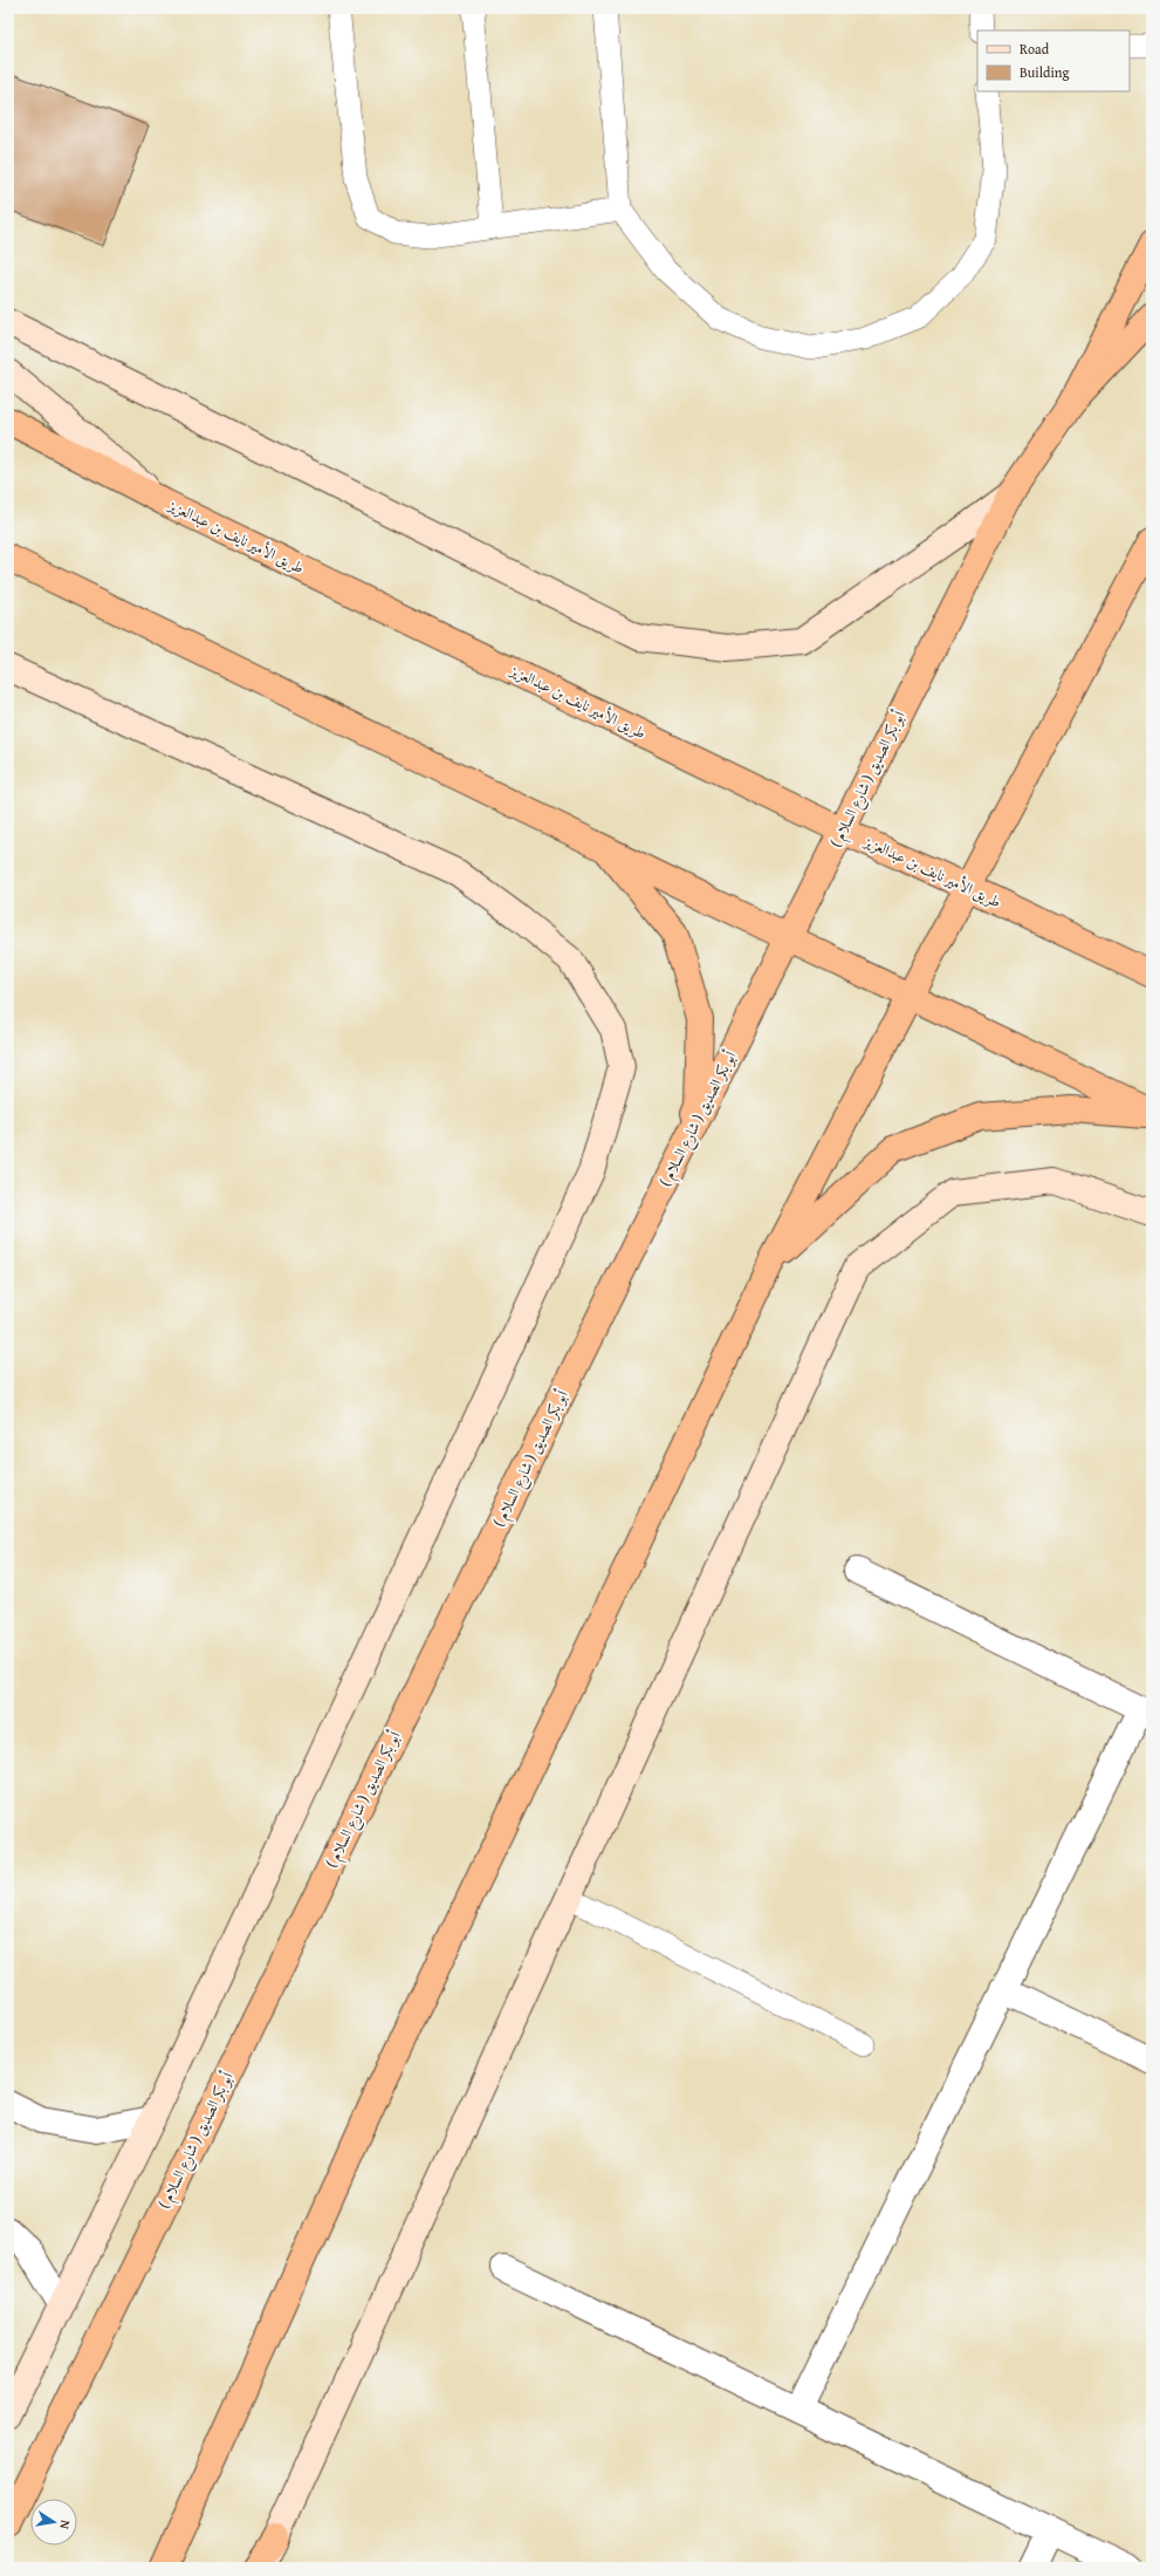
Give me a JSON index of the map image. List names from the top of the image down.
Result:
{
  "streets": {
    "highway": ["طريق الأمير نايف بن عبدالعزيز", "( شارع السلام ) أبو بكر الصديق"]
  },
  "crossings": [
    ["طريق الأمير نايف بن عبدالعزيز", "( شارع السلام ) أبو بكر الصديق"]
  ],
  "legend": ["Road", "Building"],
  "north": "right"
}
